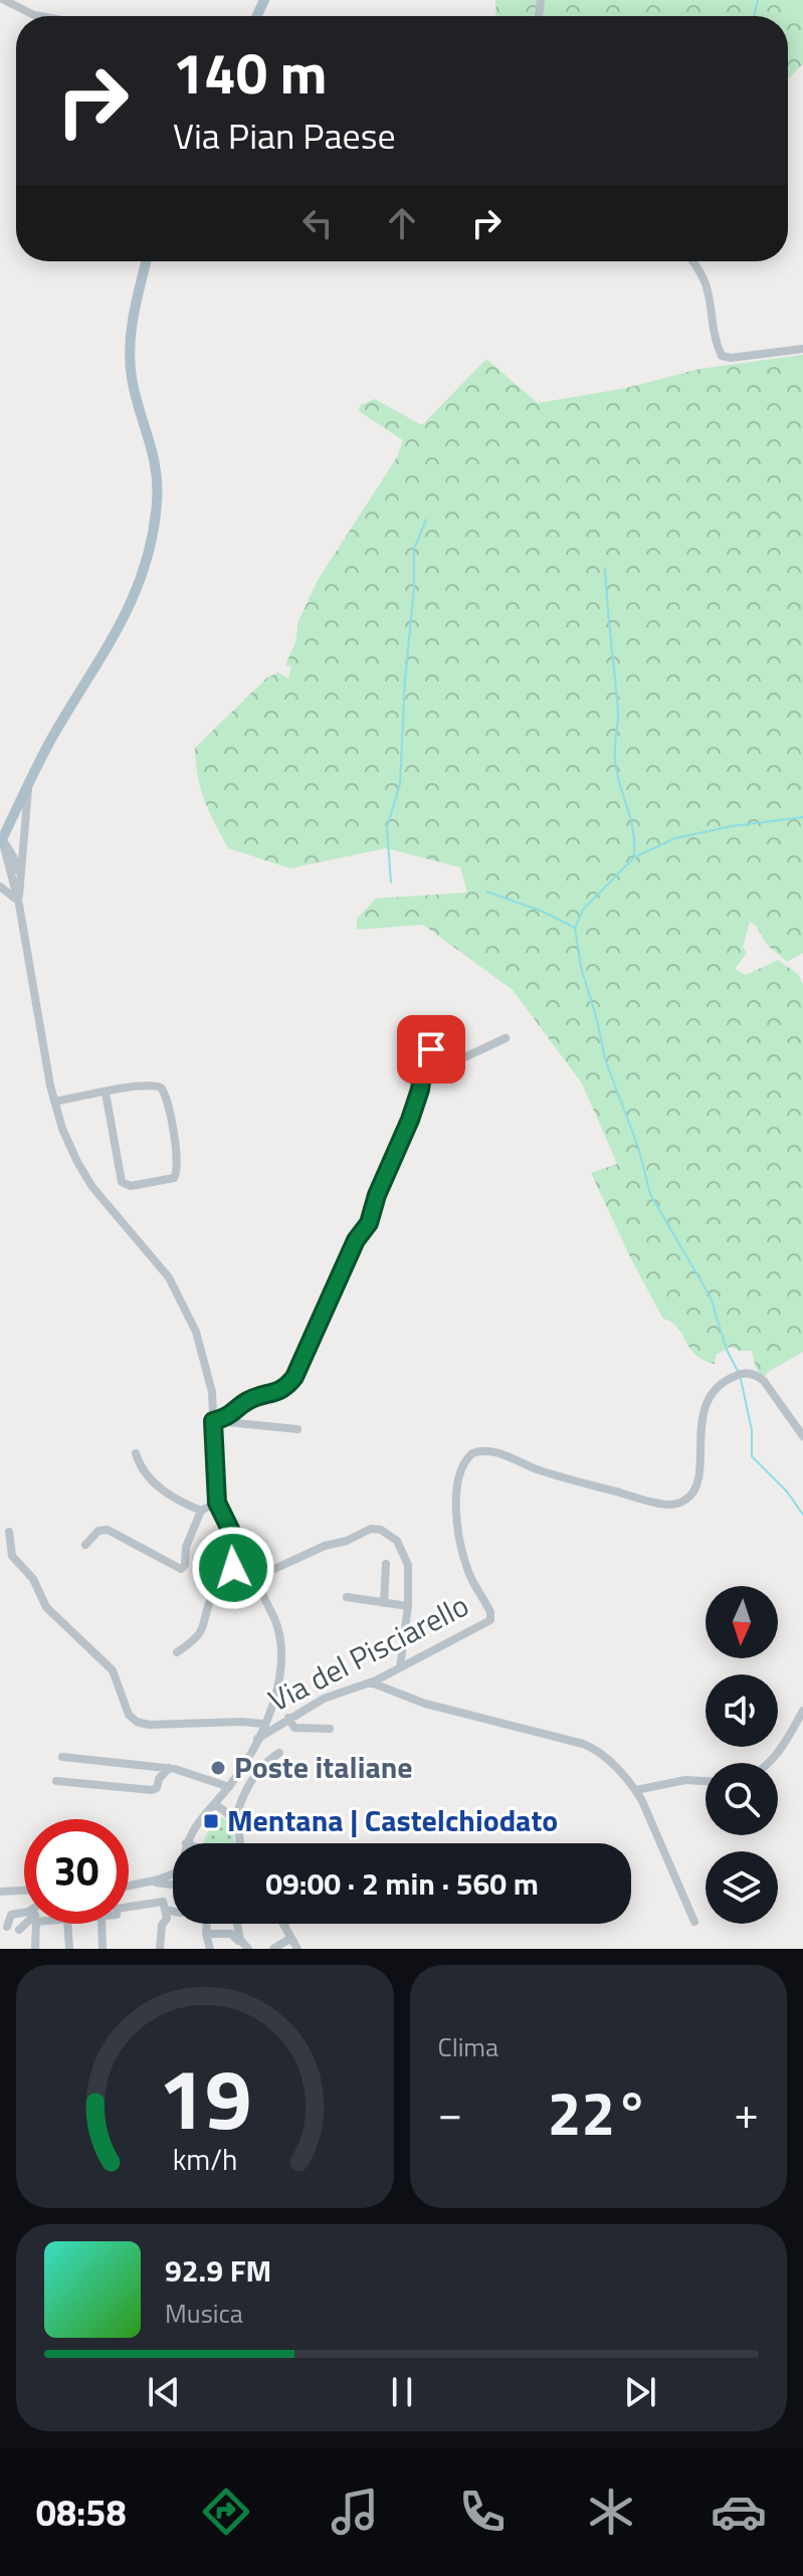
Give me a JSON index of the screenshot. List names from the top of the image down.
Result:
{
  "streets": {
    "street": ["Via del Pisciarello"]
  },
  "places": {
    "other": ["Poste italiane"],
    "transit": ["Mentana | Castelchiodato"]
  },
  "north": "bottom",
  "page": {
    "turn": ["140 m", "Via Pian Paese"],
    "limit": "30",
    "trip": "09:00 · 2 min · 560 m",
    "tile": "Clima",
    "heat": ["−", "22°", "+"],
    "song": ["92.9 FM", "Musica"],
    "tabs": "08:58",
    "gauge": ["19", "km/h"]
  }
}
